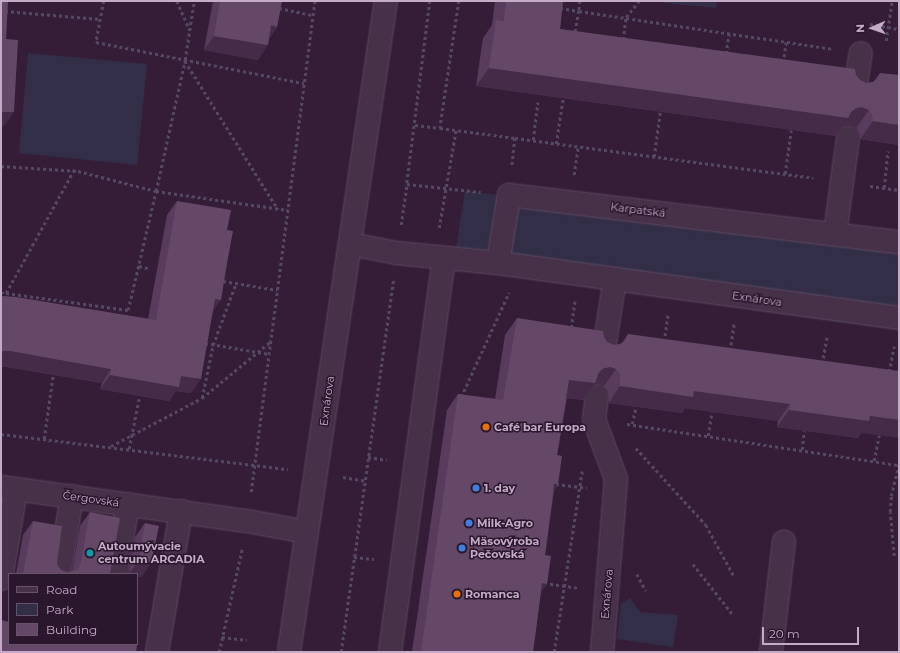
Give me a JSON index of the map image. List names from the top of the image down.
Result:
{
  "streets": {
    "street": ["Karpatská", "Exnárova", "Čergovská"]
  },
  "crossings": [
    ["Exnárova", "Čergovská"]
  ],
  "places": [
    "Café bar Europa",
    "1. day",
    "Milk-Agro",
    "Mäsovýroba Pečovská",
    "Autoumývacie centrum ARCADIA",
    "Romanca"
  ],
  "legend": ["Road", "Park", "Building"],
  "scale_bar": "20 m",
  "north": "left"
}
